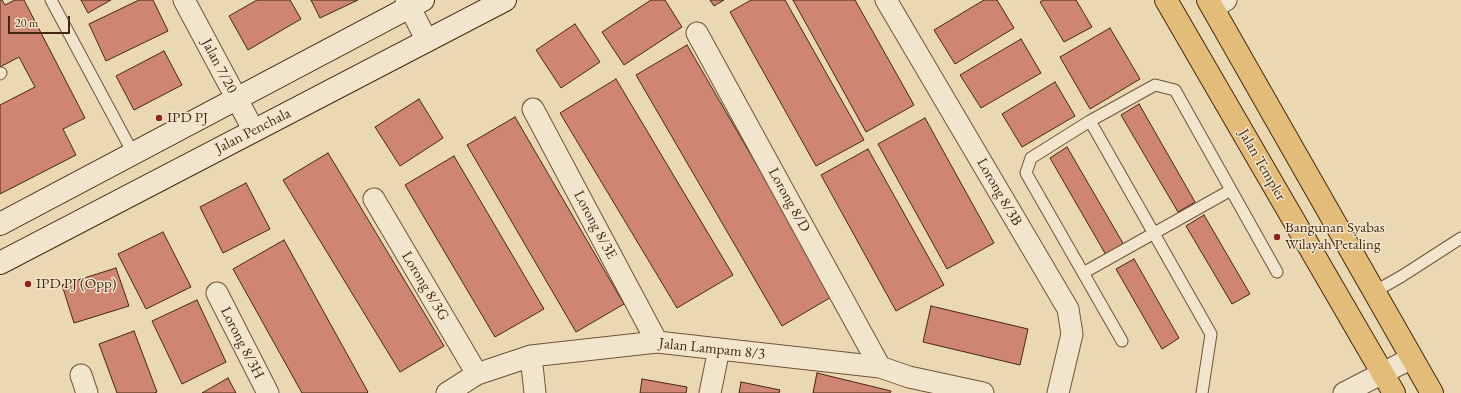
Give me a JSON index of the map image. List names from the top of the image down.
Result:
{
  "streets": {
    "main road": ["Jalan Penchala", "Jalan Templer"],
    "street": [
      "Jalan 7/20",
      "Lorong 8/3B",
      "Lorong 8/D",
      "Lorong 8/3E",
      "Lorong 8/3G",
      "Lorong 8/3H",
      "Jalan Lampam 8/3"
    ]
  },
  "crossings": [
    ["Jalan 7/20", "Jalan Penchala"],
    ["Lorong 8/D", "Jalan Lampam 8/3"],
    ["Lorong 8/3E", "Jalan Lampam 8/3"],
    ["Lorong 8/3G", "Jalan Lampam 8/3"]
  ],
  "places": ["IPD PJ", "Bangunan Syabas Wilayah Petaling", "IPD PJ (Opp)"],
  "scale_bar": "20 m"
}
